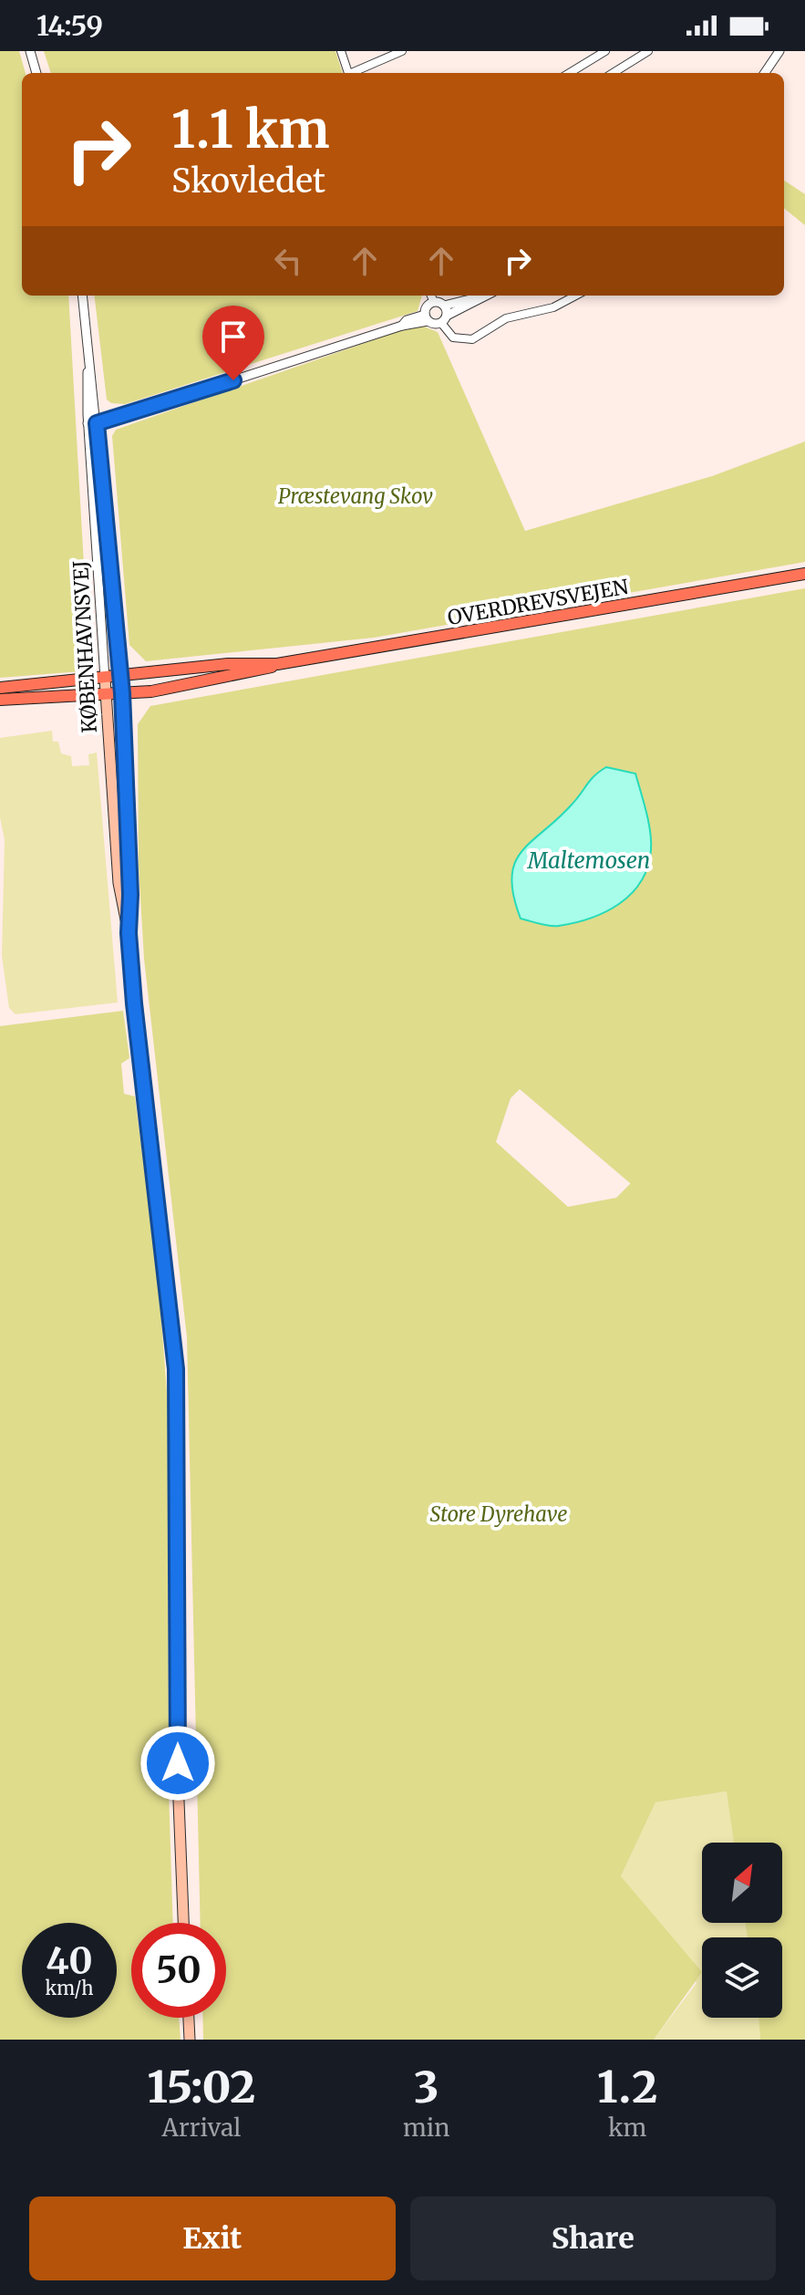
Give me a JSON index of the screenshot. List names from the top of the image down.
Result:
{
  "streets": {
    "main road": ["OVERDREVSVEJEN", "KØBENHAVNSVEJ"]
  },
  "crossings": [
    ["OVERDREVSVEJEN", "KØBENHAVNSVEJ"]
  ],
  "water": ["Maltemosen"],
  "parks": ["Præstevang Skov", "Store Dyrehave"],
  "north": "top right",
  "page": {
    "status": "14:59",
    "turn": ["1.1 km", "Skovledet"],
    "speed": "40 km/h",
    "limit": "50",
    "eta": [
      "15:02",
      "Arrival",
      "3",
      "min",
      "1.2",
      "km"
    ],
    "buttons": ["Exit", "Share"]
  }
}
